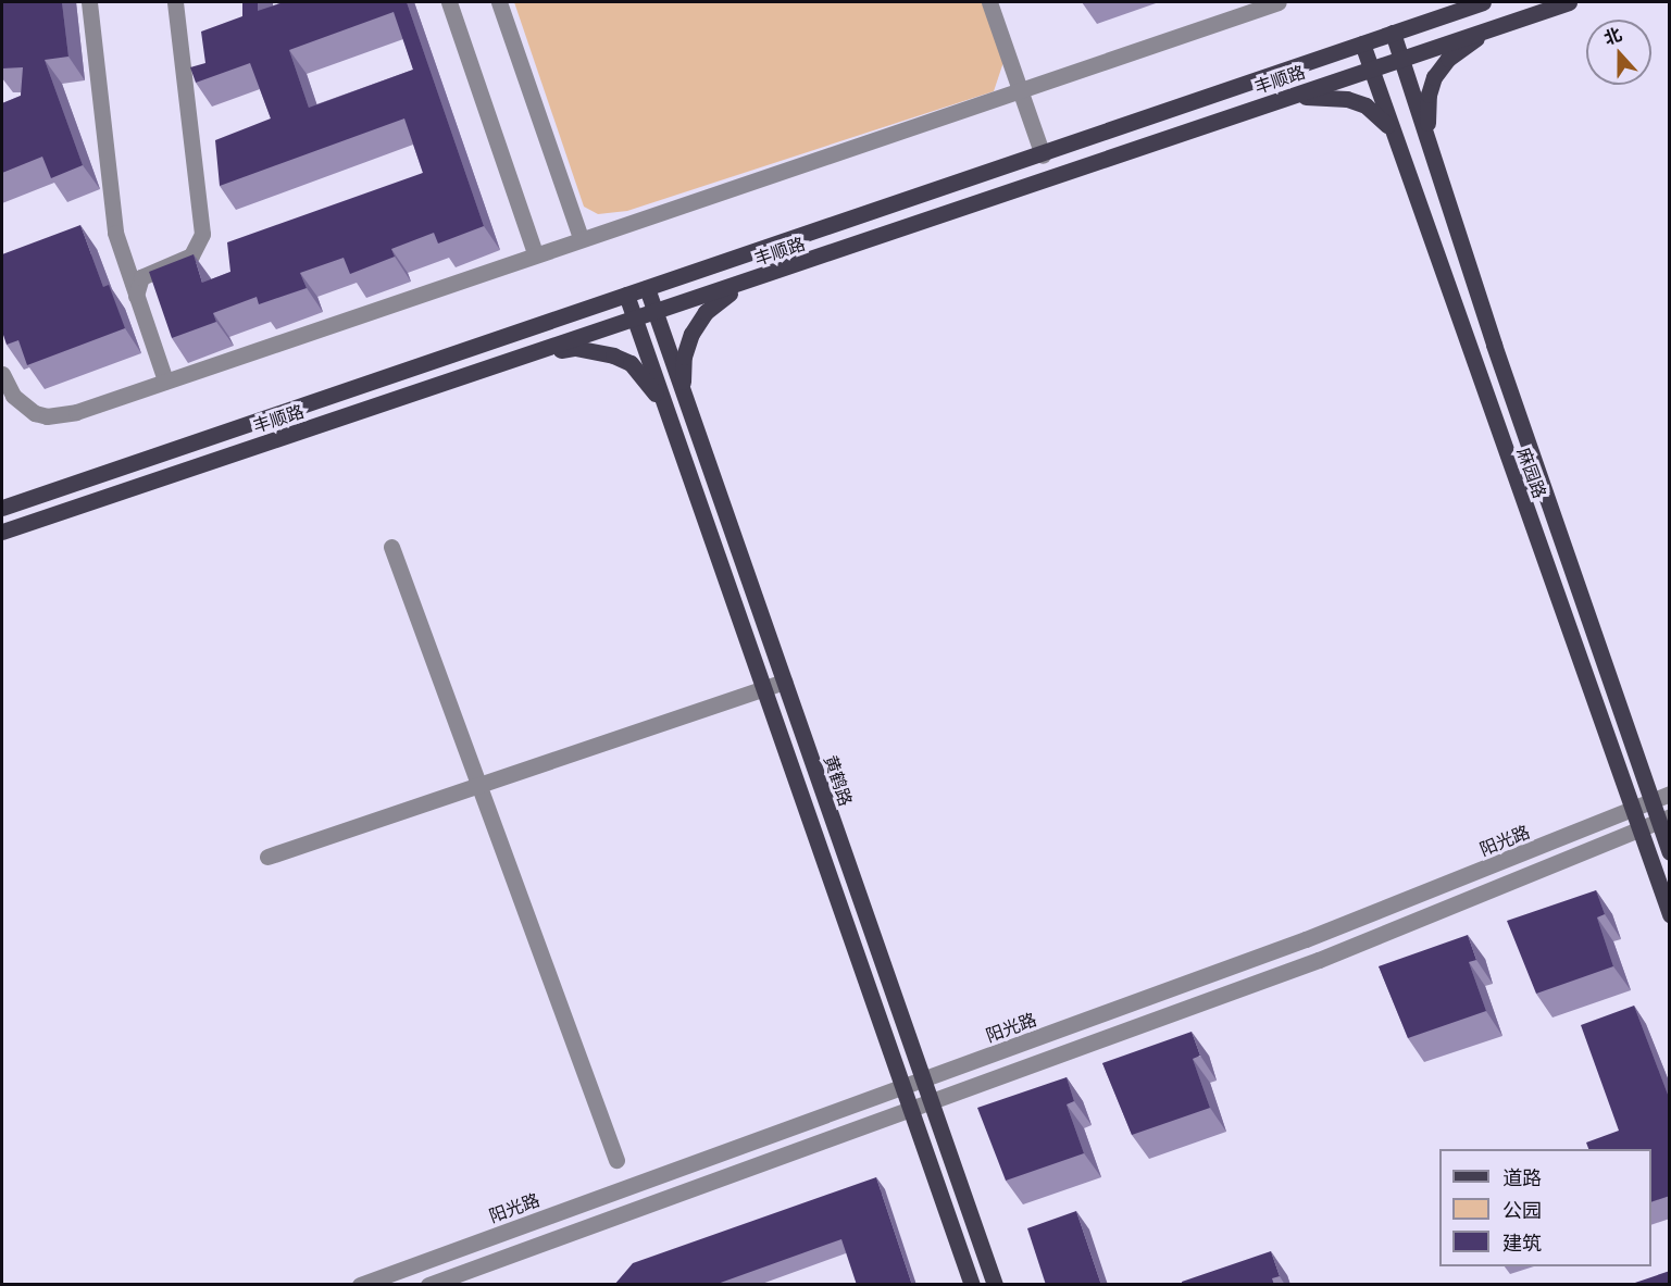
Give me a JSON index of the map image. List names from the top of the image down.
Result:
{
  "streets": {
    "main road": ["丰顺路", "麻园路", "黄鹤路"],
    "street": ["阳光路"]
  },
  "crossings": [
    ["丰顺路", "麻园路"],
    ["丰顺路", "黄鹤路"],
    ["麻园路", "阳光路"],
    ["黄鹤路", "阳光路"]
  ],
  "legend": ["道路", "公园", "建筑"],
  "north": "top"
}
